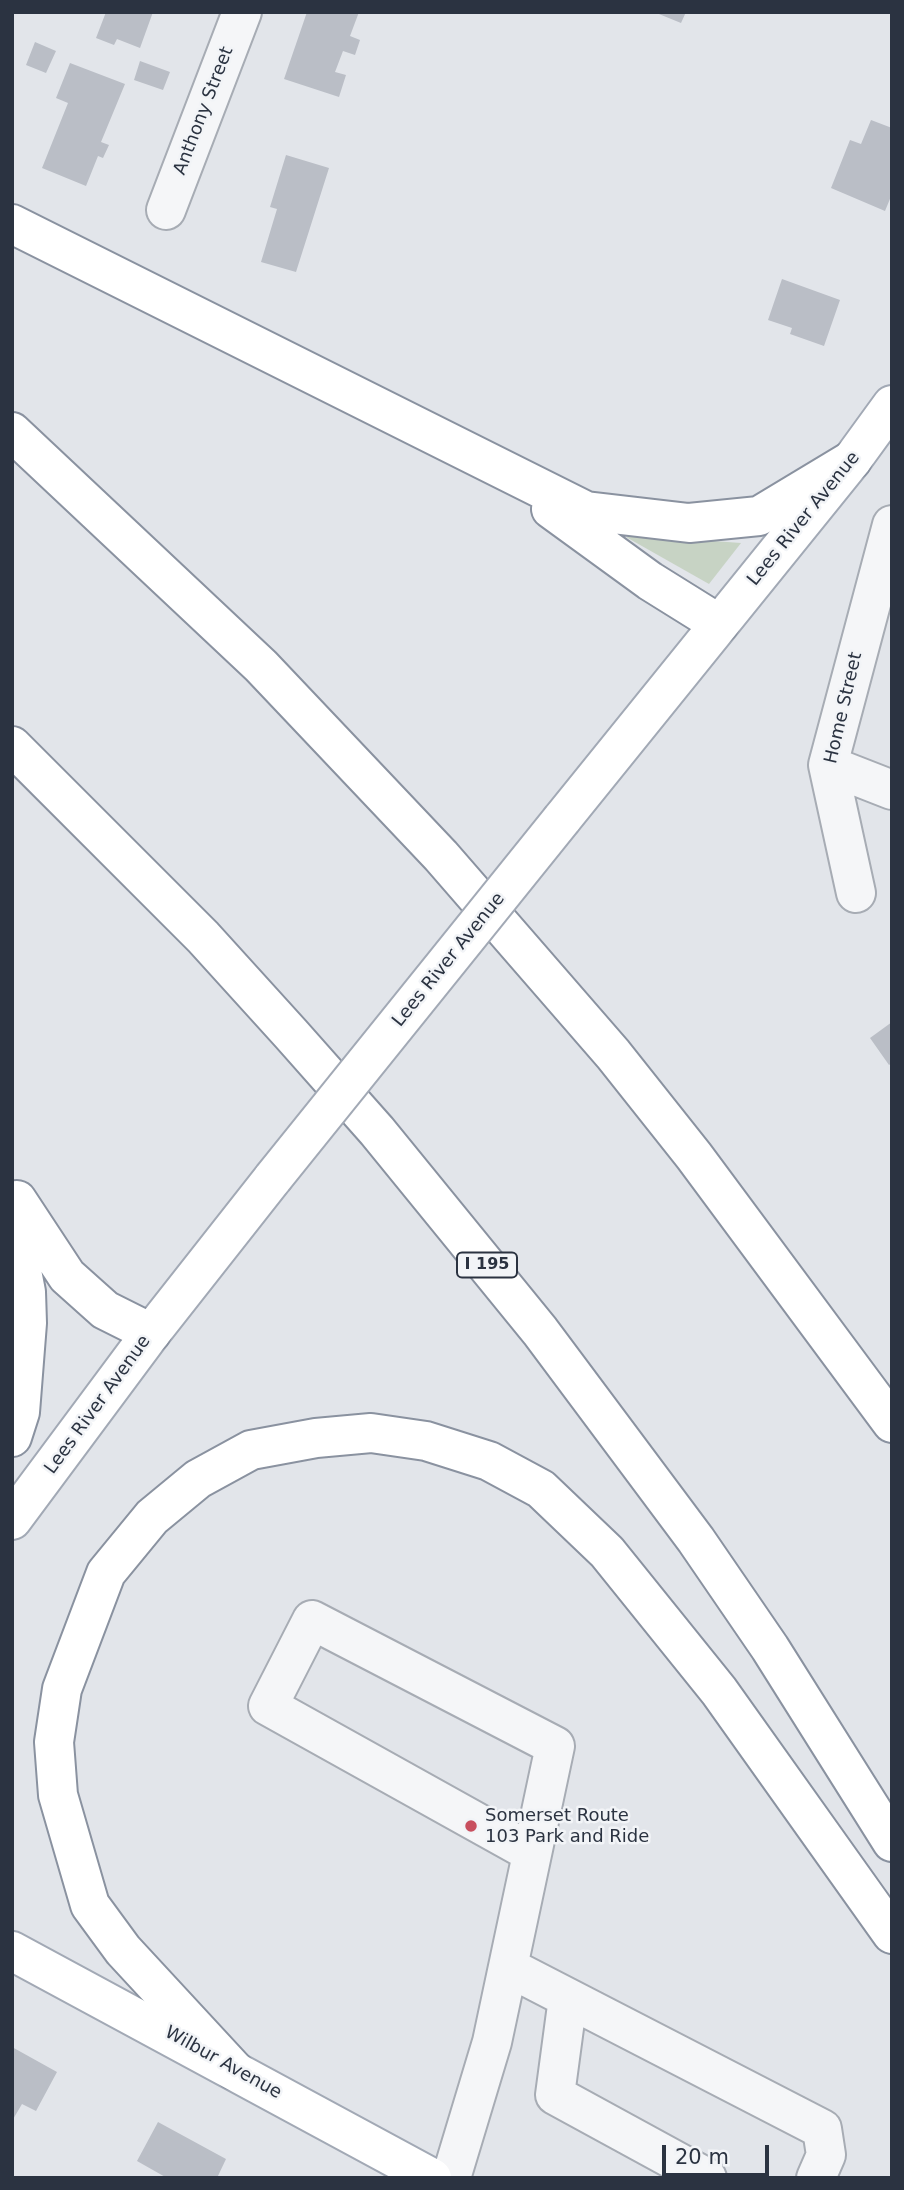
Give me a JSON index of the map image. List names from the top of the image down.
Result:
{
  "streets": {
    "main road": ["Lees River Avenue", "I 195", "Wilbur Avenue"],
    "street": ["Anthony Street", "Home Street"]
  },
  "places": ["Somerset Route 103 Park and Ride"],
  "scale_bar": "20 m"
}
